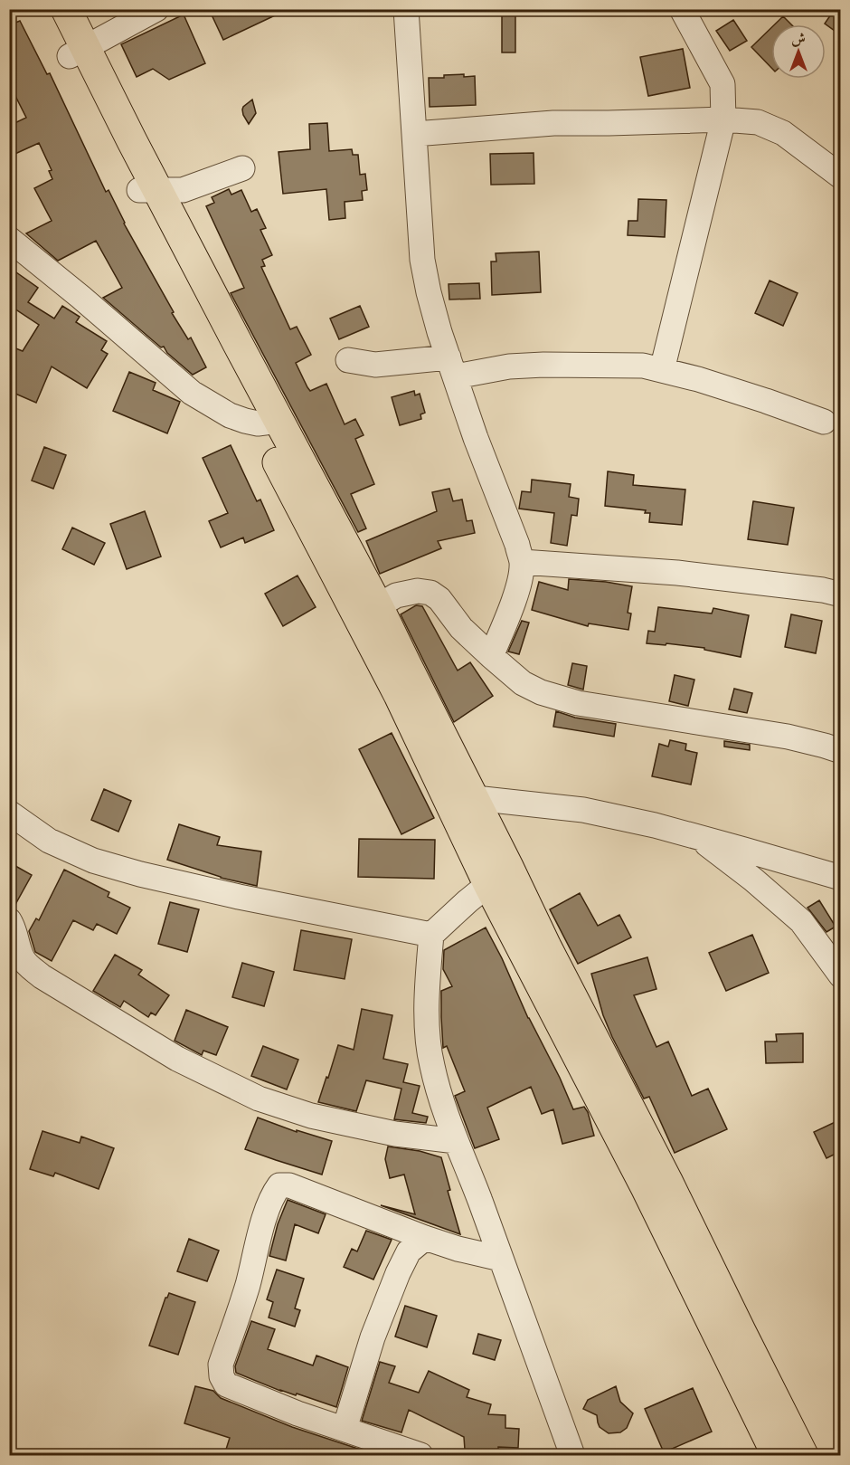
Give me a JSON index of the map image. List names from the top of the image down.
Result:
{
  "north": "top"
}
